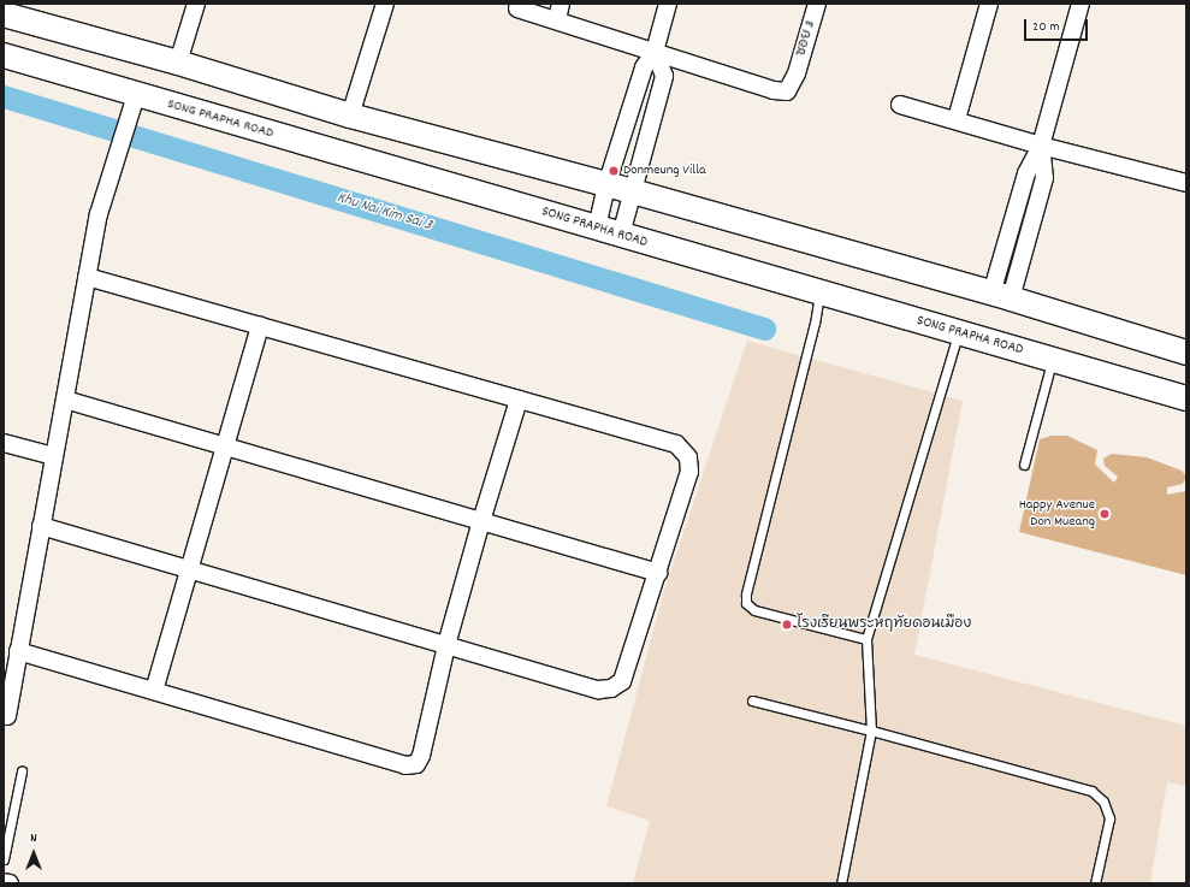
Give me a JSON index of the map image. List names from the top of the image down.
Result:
{
  "streets": {
    "main road": ["SONG PRAPHA ROAD"],
    "street": ["ซอย 3"]
  },
  "water": ["Khu Nai Kim Sai 3"],
  "places": ["Donmeung Villa", "Happy Avenue Don Mueang", "โรงเรียนพระหฤทัยดอนเมือง"],
  "scale_bar": "20 m",
  "north": "top"
}
